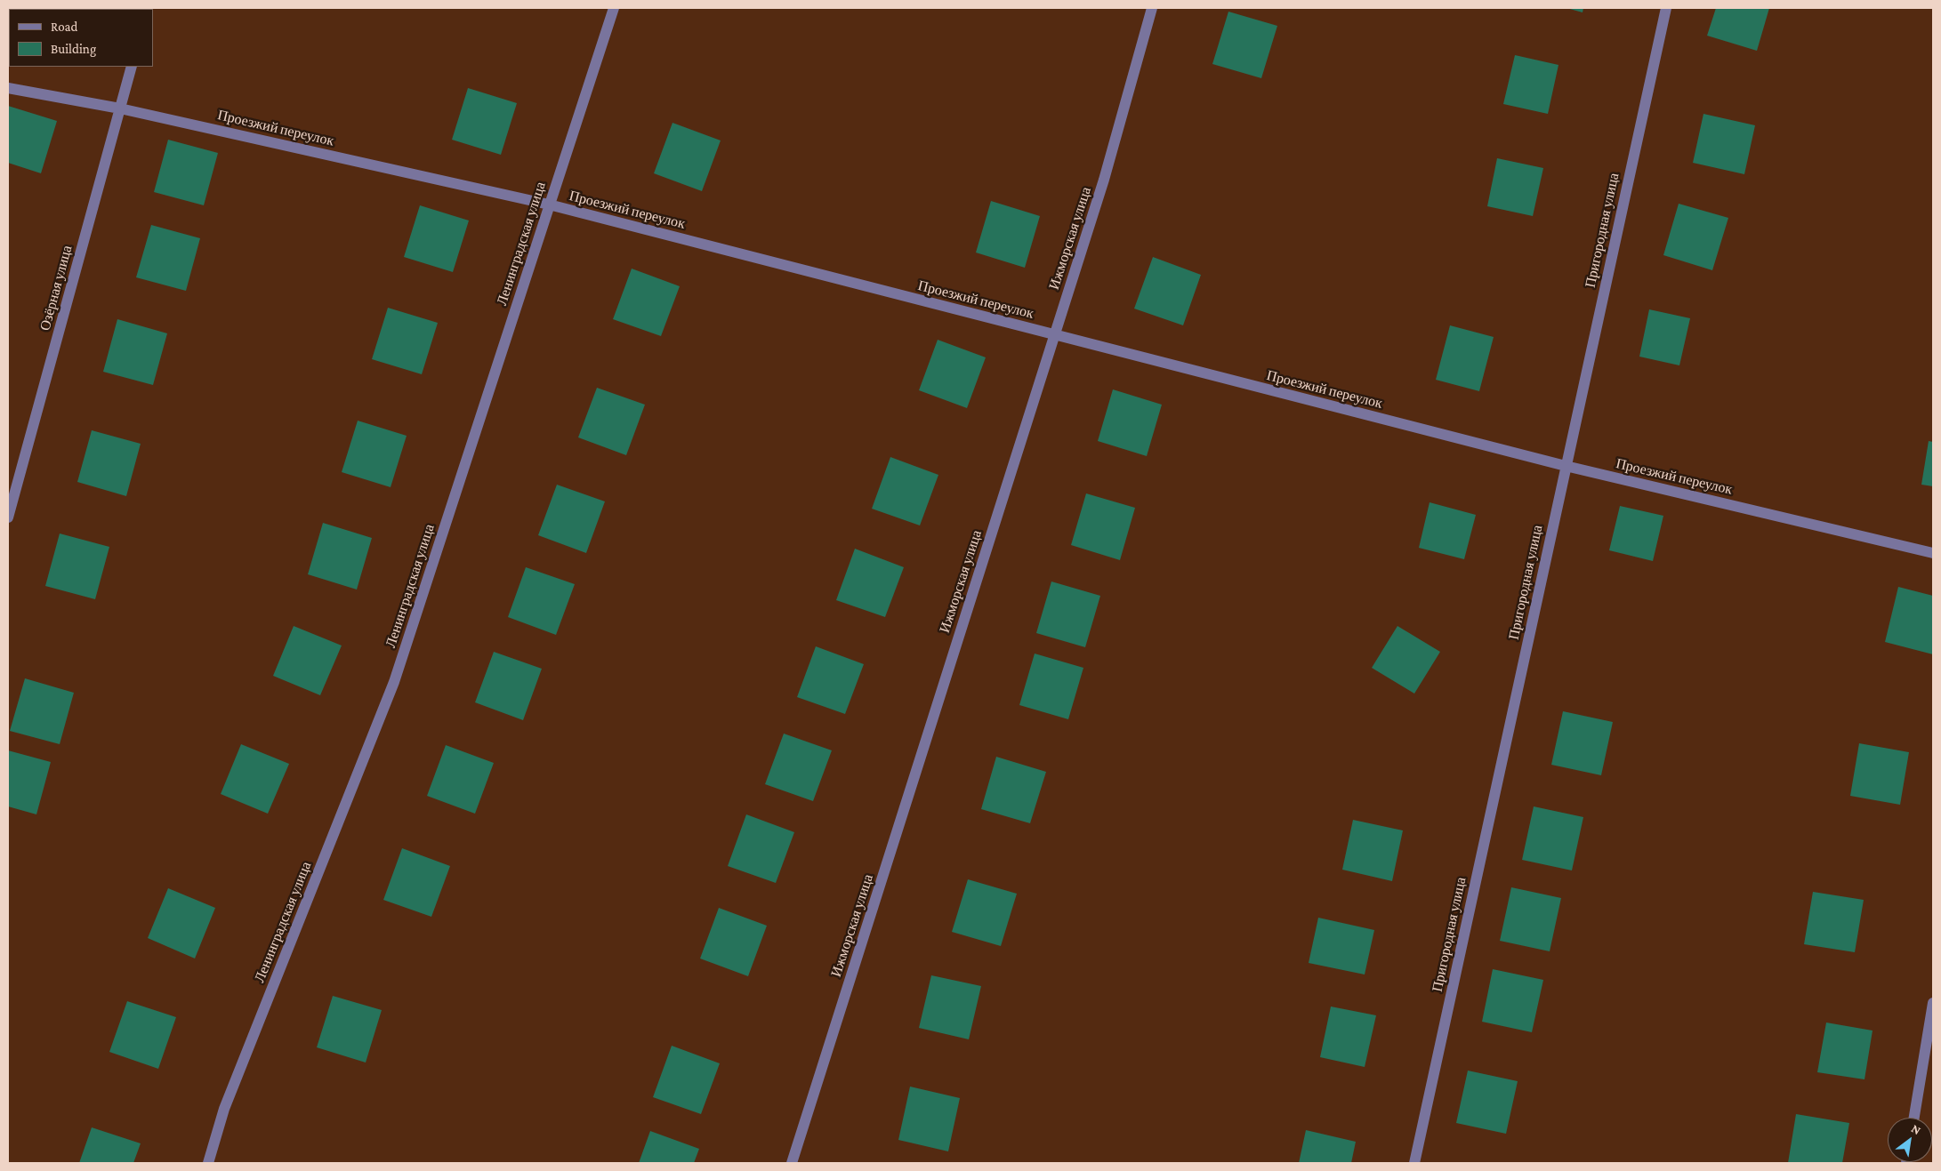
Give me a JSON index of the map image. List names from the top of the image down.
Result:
{
  "streets": {
    "street": [
      "Проезжий переулок",
      "Пригородная улица",
      "Ижморская улица",
      "Ленинградская улица",
      "Озёрная улица"
    ]
  },
  "crossings": [
    ["Проезжий переулок", "Пригородная улица"],
    ["Проезжий переулок", "Ижморская улица"],
    ["Проезжий переулок", "Ленинградская улица"],
    ["Проезжий переулок", "Озёрная улица"]
  ],
  "legend": ["Road", "Building"],
  "north": "top right"
}
